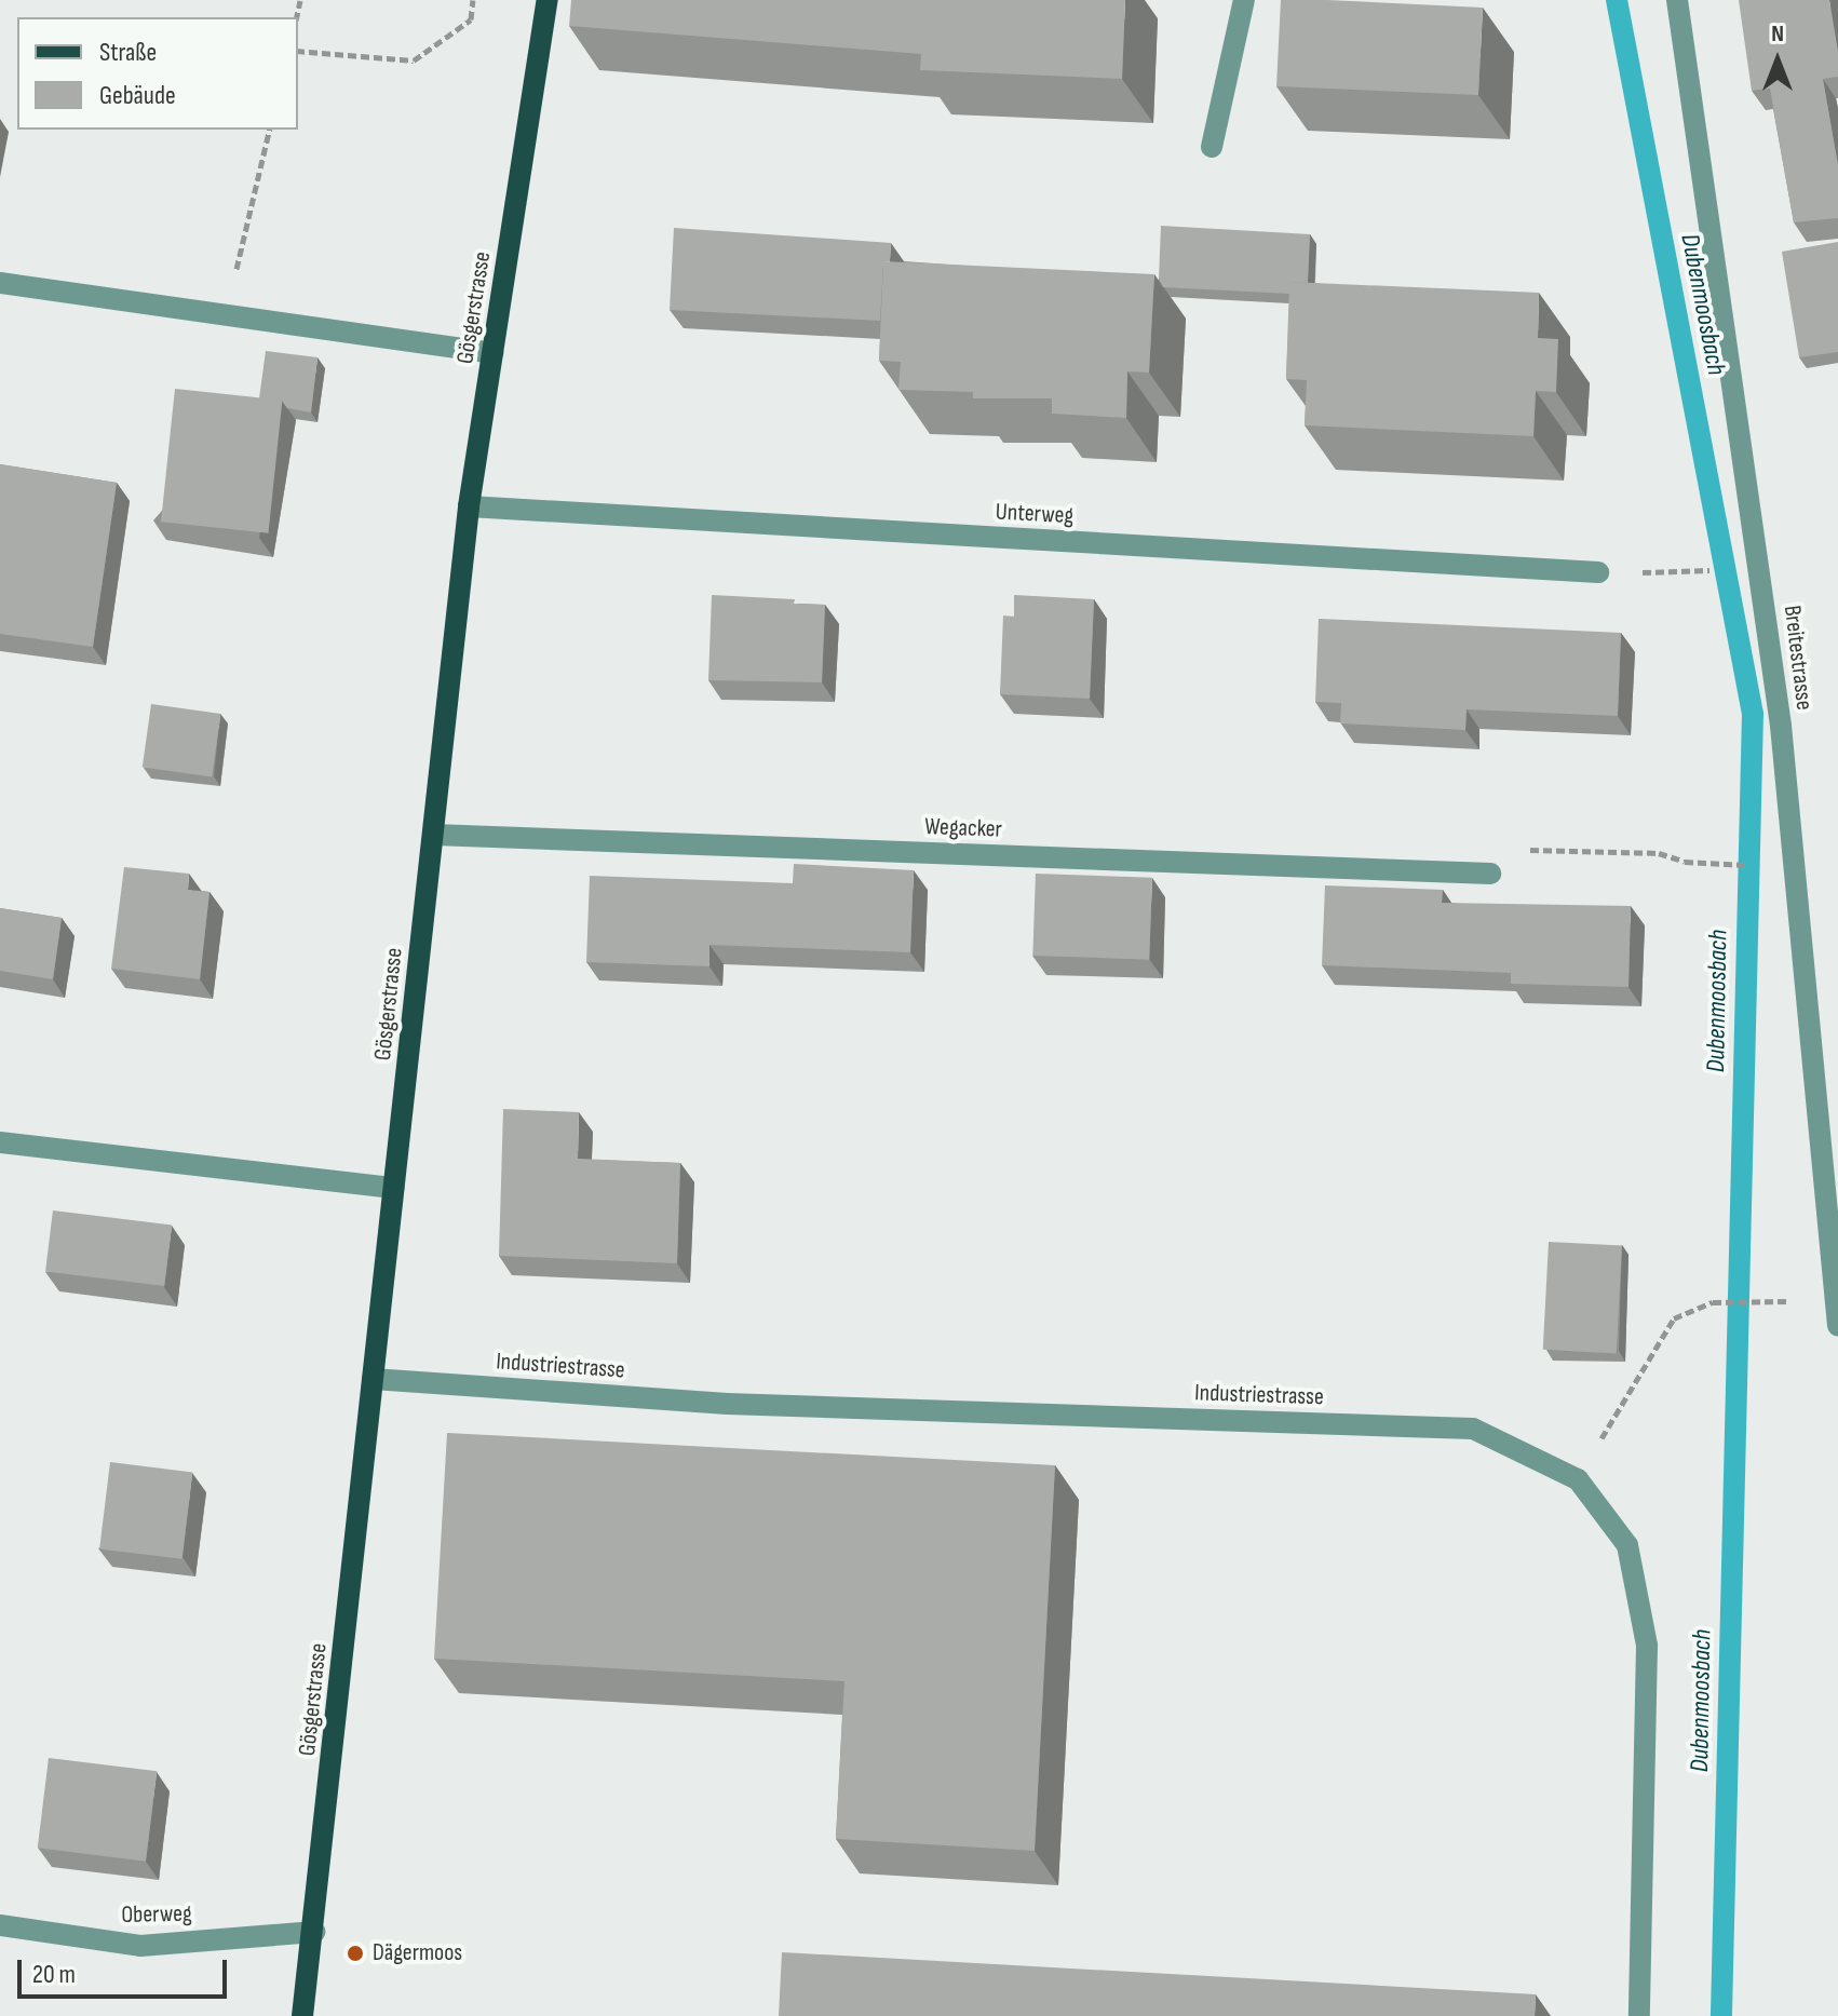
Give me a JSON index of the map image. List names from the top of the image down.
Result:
{
  "streets": {
    "main road": ["Gösgerstrasse"],
    "street": [
      "Unterweg",
      "Breitestrasse",
      "Wegacker",
      "Industriestrasse",
      "Oberweg"
    ]
  },
  "crossings": [
    ["Gösgerstrasse", "Unterweg"],
    ["Gösgerstrasse", "Wegacker"],
    ["Gösgerstrasse", "Industriestrasse"],
    ["Gösgerstrasse", "Oberweg"]
  ],
  "water": ["Dubenmoosbach"],
  "places": ["Dägermoos"],
  "legend": ["Straße", "Gebäude"],
  "scale_bar": "20 m",
  "north": "top"
}
